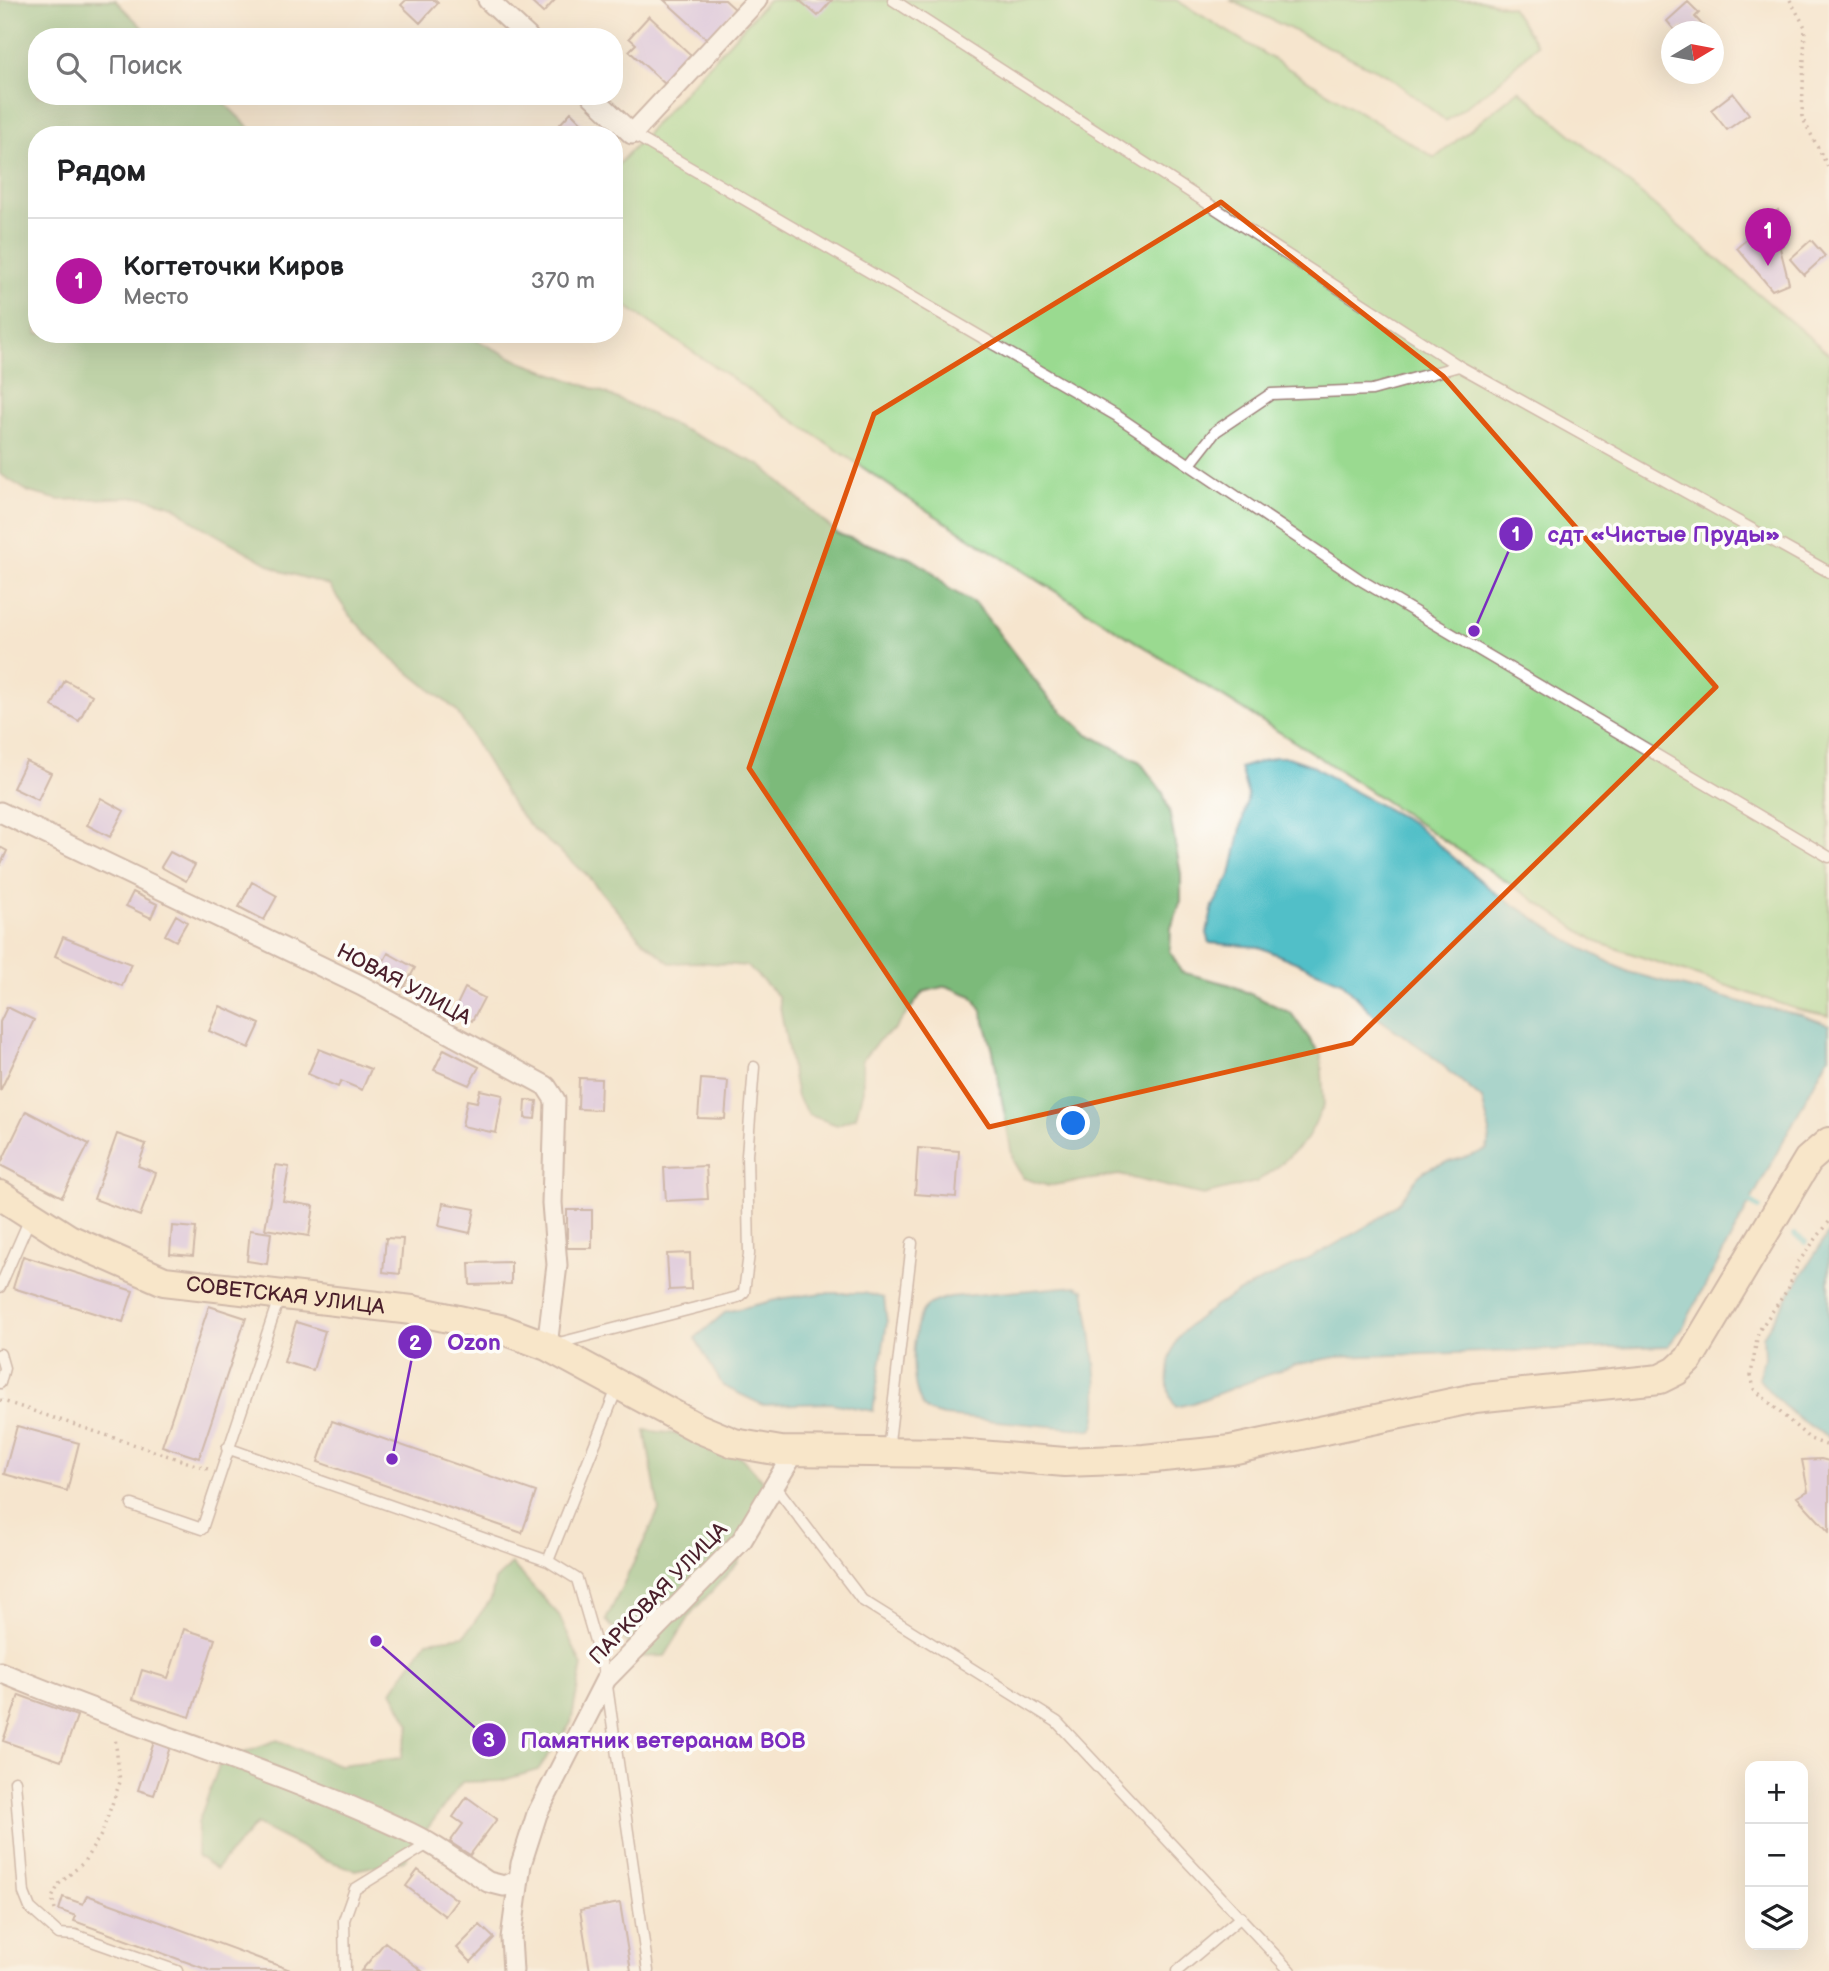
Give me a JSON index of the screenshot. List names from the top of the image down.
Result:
{
  "streets": {
    "main road": ["СОВЕТСКАЯ УЛИЦА"],
    "street": ["НОВАЯ УЛИЦА", "ПАРКОВАЯ УЛИЦА"]
  },
  "crossings": [
    ["НОВАЯ УЛИЦА", "СОВЕТСКАЯ УЛИЦА"],
    ["СОВЕТСКАЯ УЛИЦА", "ПАРКОВАЯ УЛИЦА"]
  ],
  "places": ["сдт «Чистые Пруды»", "Ozon", "Памятник ветеранам ВОВ"],
  "north": "right",
  "page": {
    "search": "Поиск",
    "heading": "Рядом",
    "pins": "1",
    "list": [
      {
        "mark": "1",
        "name": "Когтеточки Киров",
        "note": "Место",
        "value": "370 m"
      }
    ],
    "map_buttons": ["+", "−"]
  }
}
